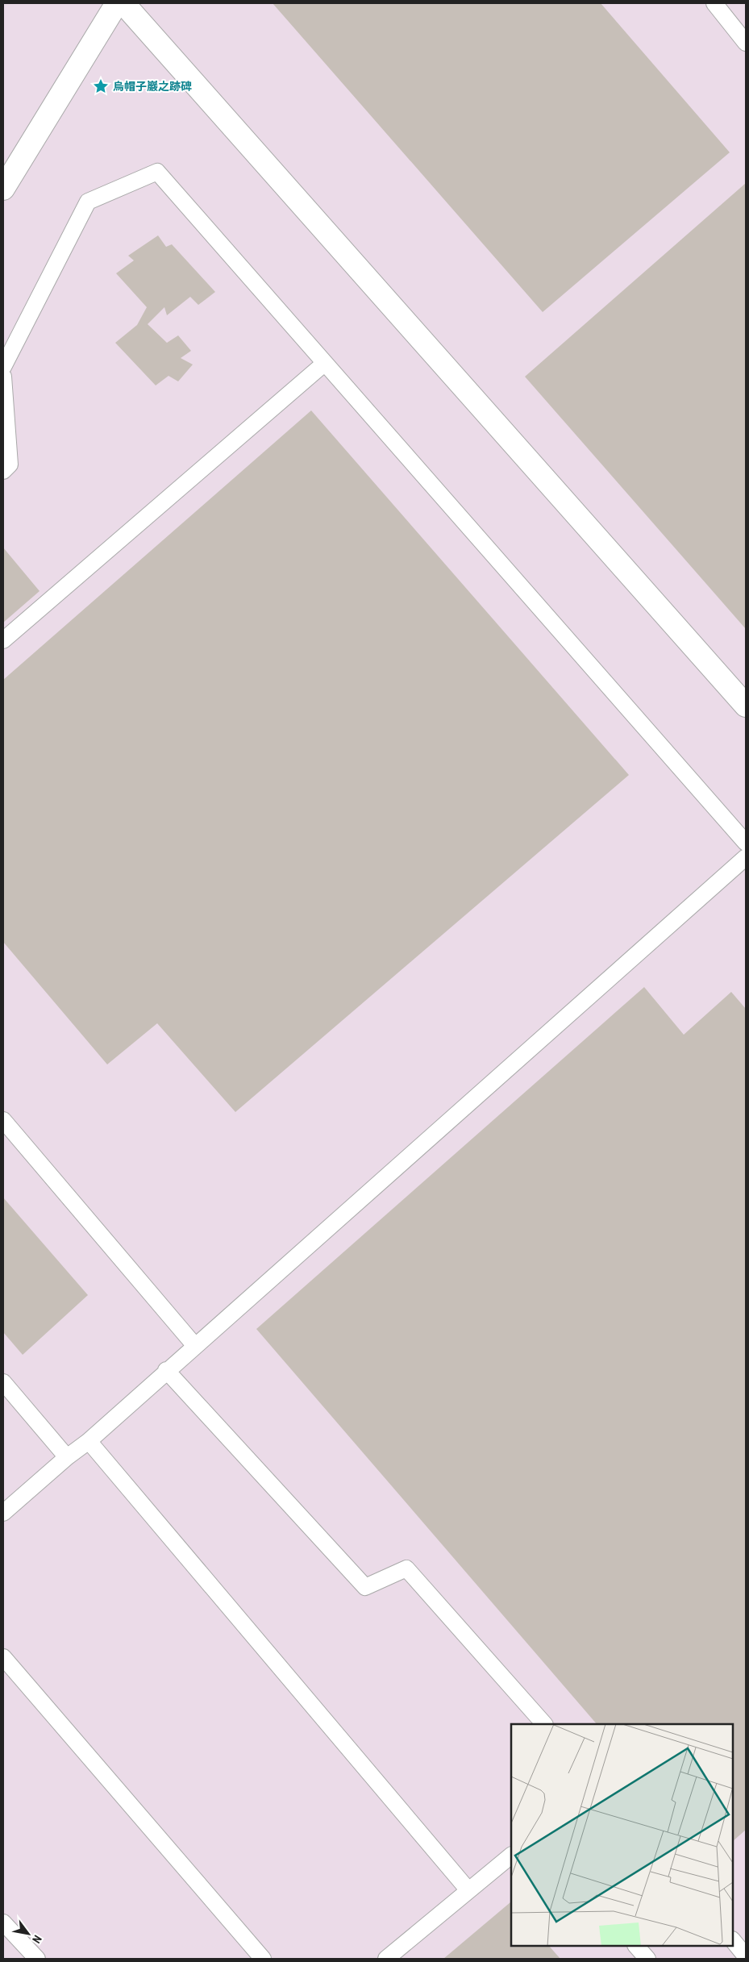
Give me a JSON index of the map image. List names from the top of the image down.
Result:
{
  "places": {
    "place": ["烏帽子巖之跡碑"]
  },
  "north": "bottom right"
}
